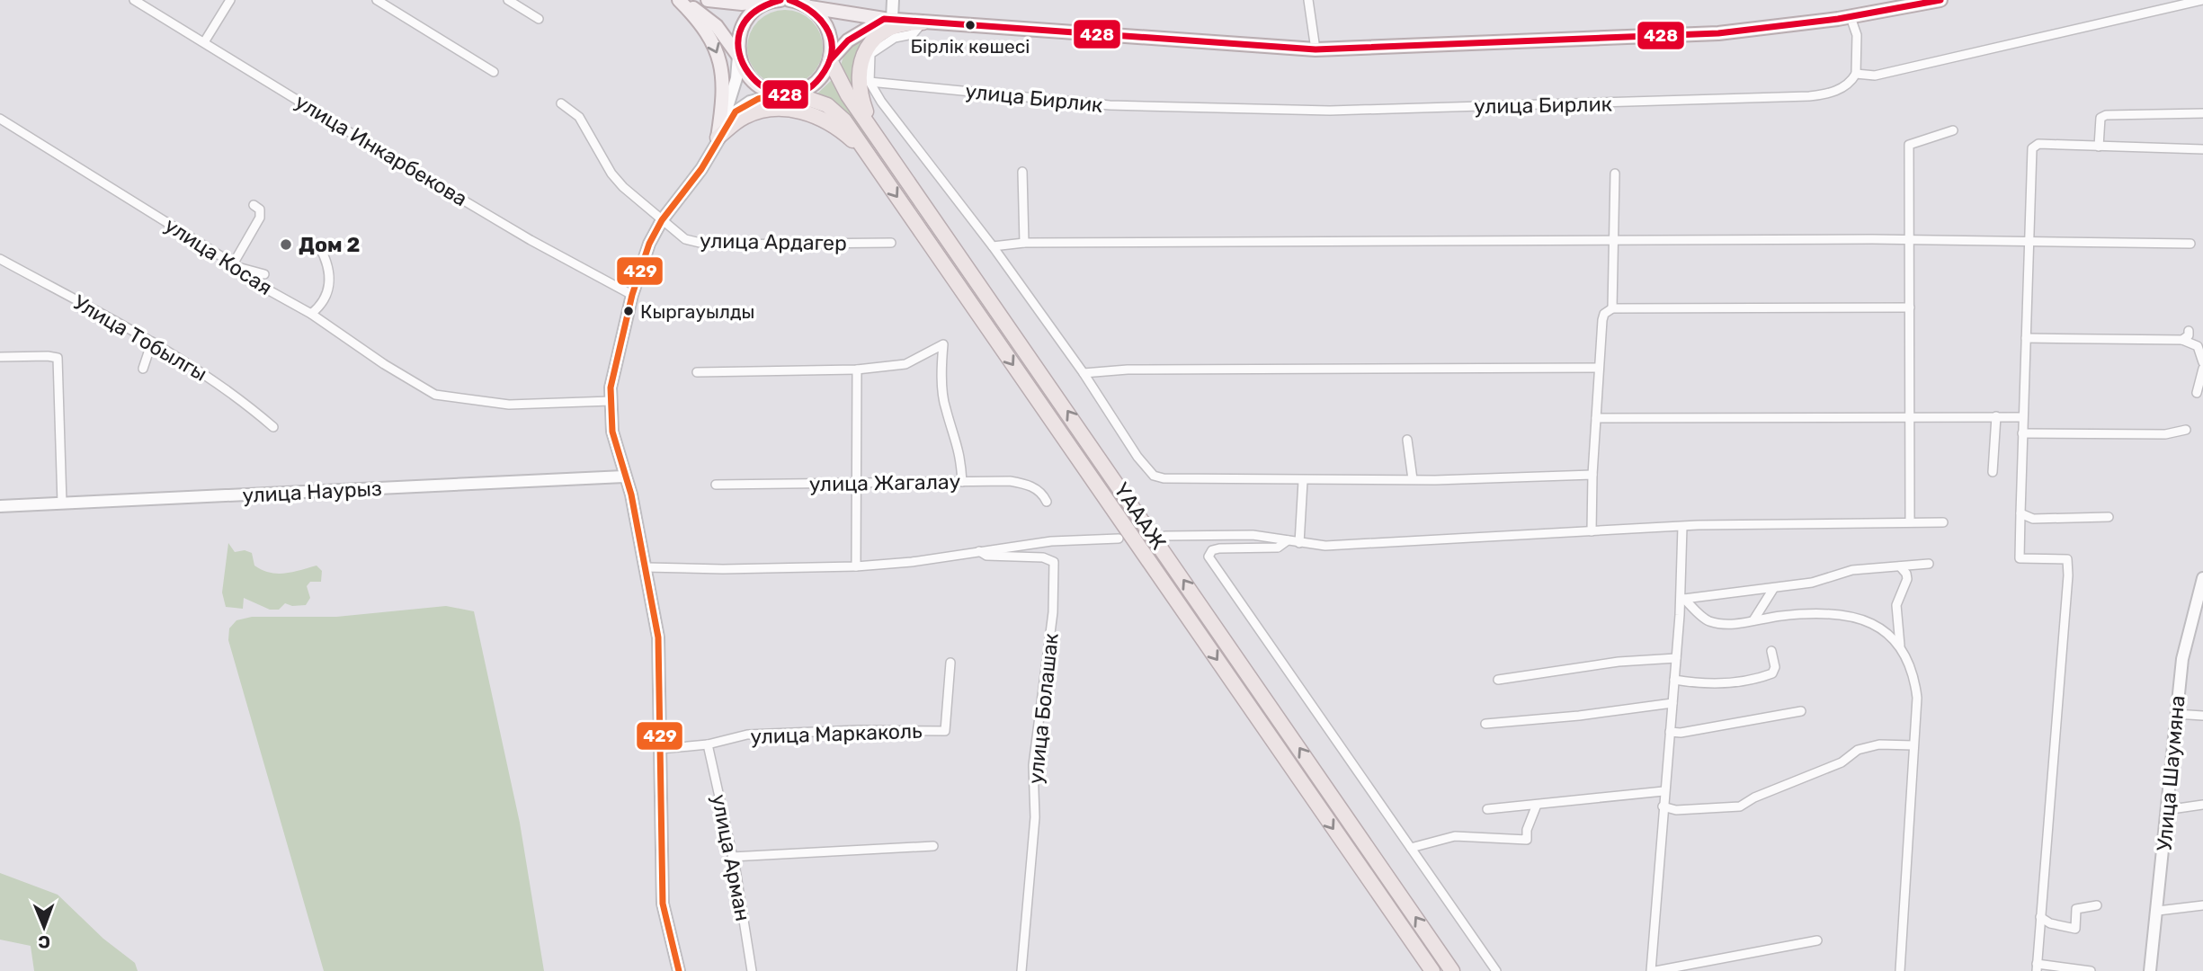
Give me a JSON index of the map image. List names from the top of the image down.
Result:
{
  "streets": {
    "highway": ["ҮАААЖ"],
    "street": [
      "улица Бирлик",
      "улица Инкарбекова",
      "улица Ардагер",
      "улица Косая",
      "Улица Тобылгы",
      "улица Жагалау",
      "улица Наурыз",
      "улица Болашак",
      "улица Маркаколь",
      "Улица Шаумяна",
      "улица Арман"
    ]
  },
  "crossings": [
    ["улица Маркаколь", "улица Арман"]
  ],
  "places": ["Бірлік көшесі", "Дом 2", "Кыргауылды"],
  "lines": ["transit line 428", "transit line 429"],
  "north": "bottom"
}
